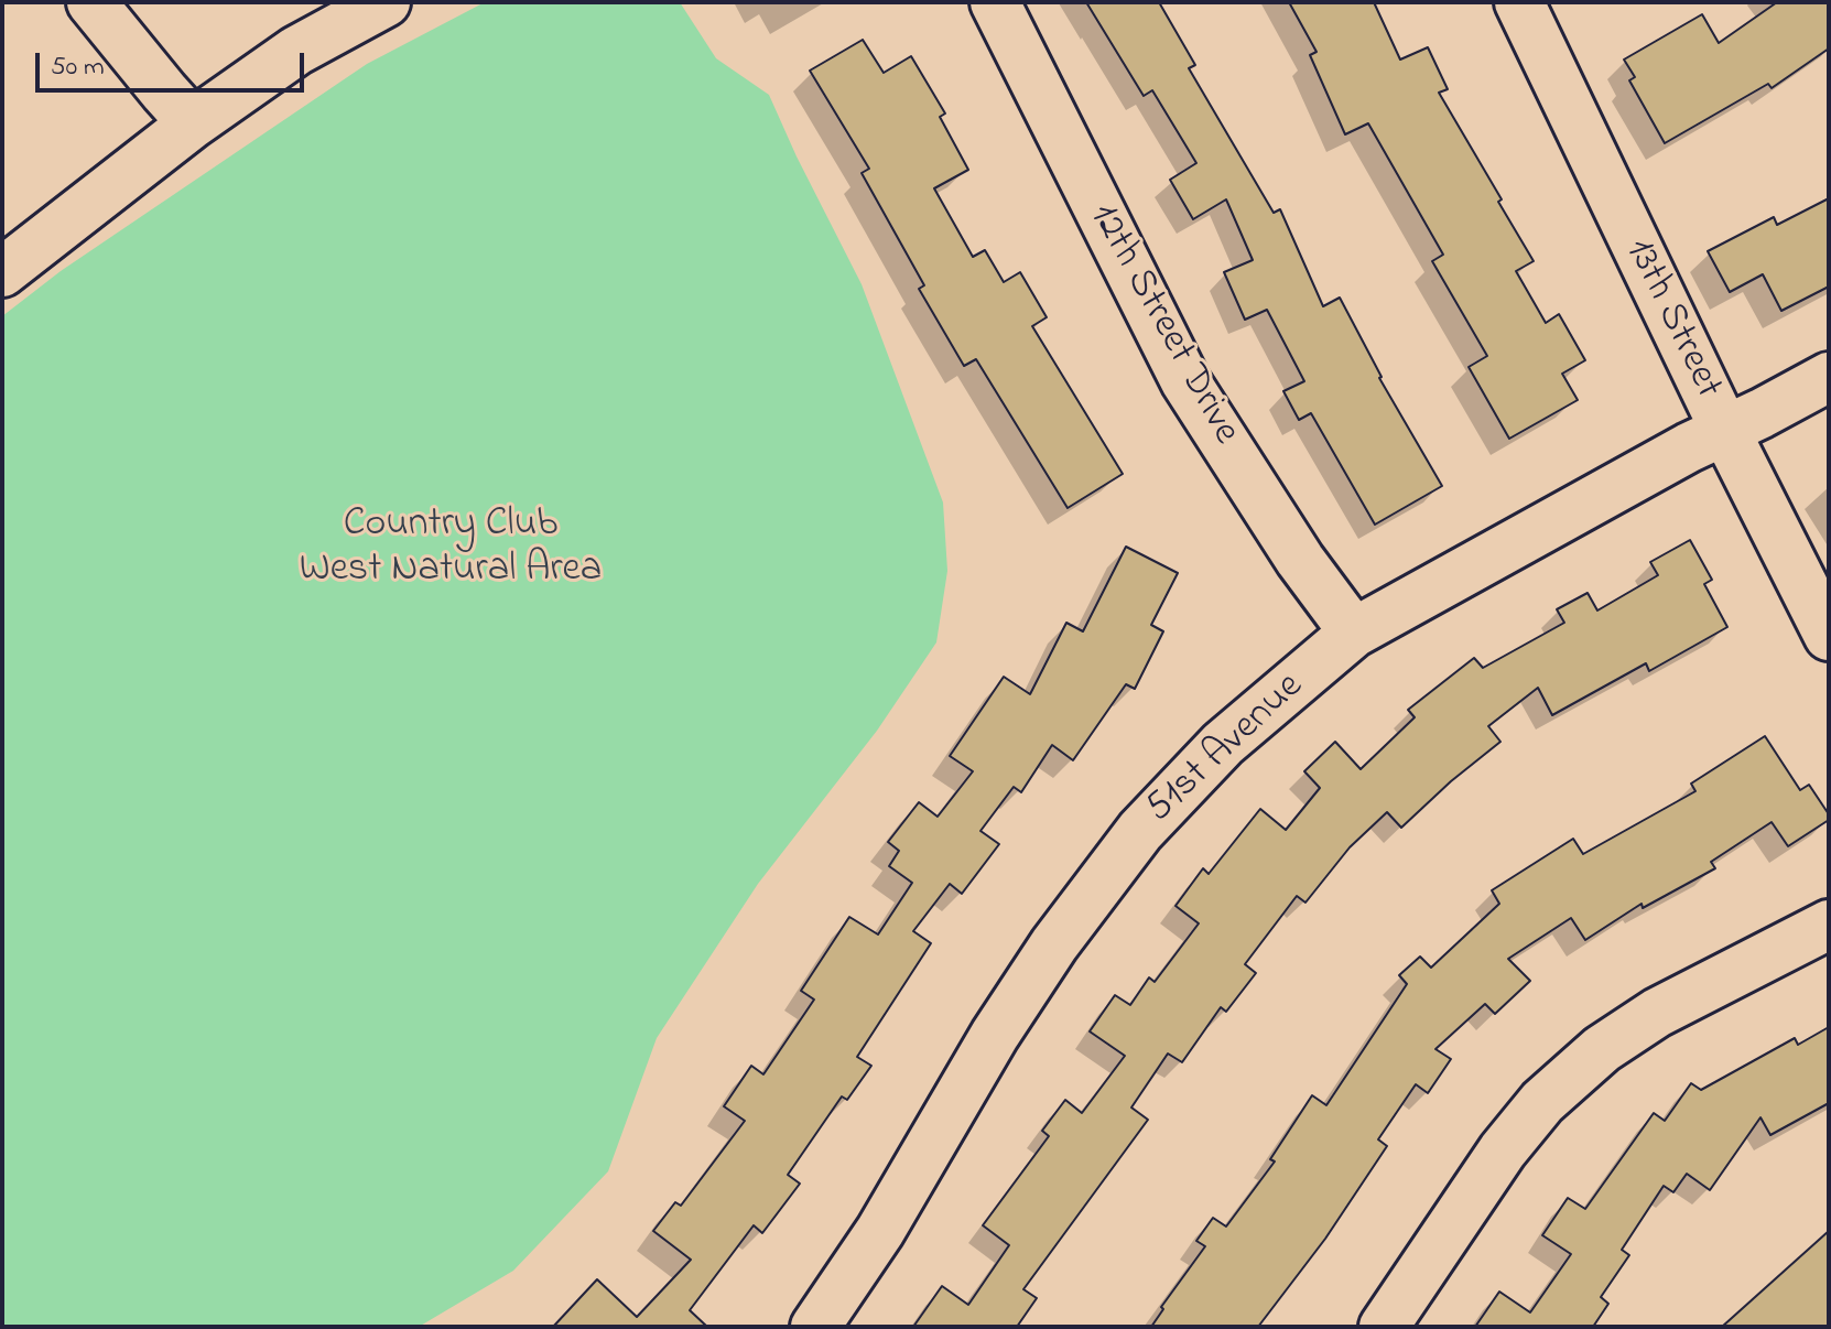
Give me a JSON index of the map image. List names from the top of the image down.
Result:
{
  "streets": {
    "street": ["13th Street", "12th Street Drive", "51st Avenue"]
  },
  "crossings": [
    ["13th Street", "51st Avenue"],
    ["12th Street Drive", "51st Avenue"]
  ],
  "parks": ["Country Club West Natural Area"],
  "scale_bar": "50 m"
}
